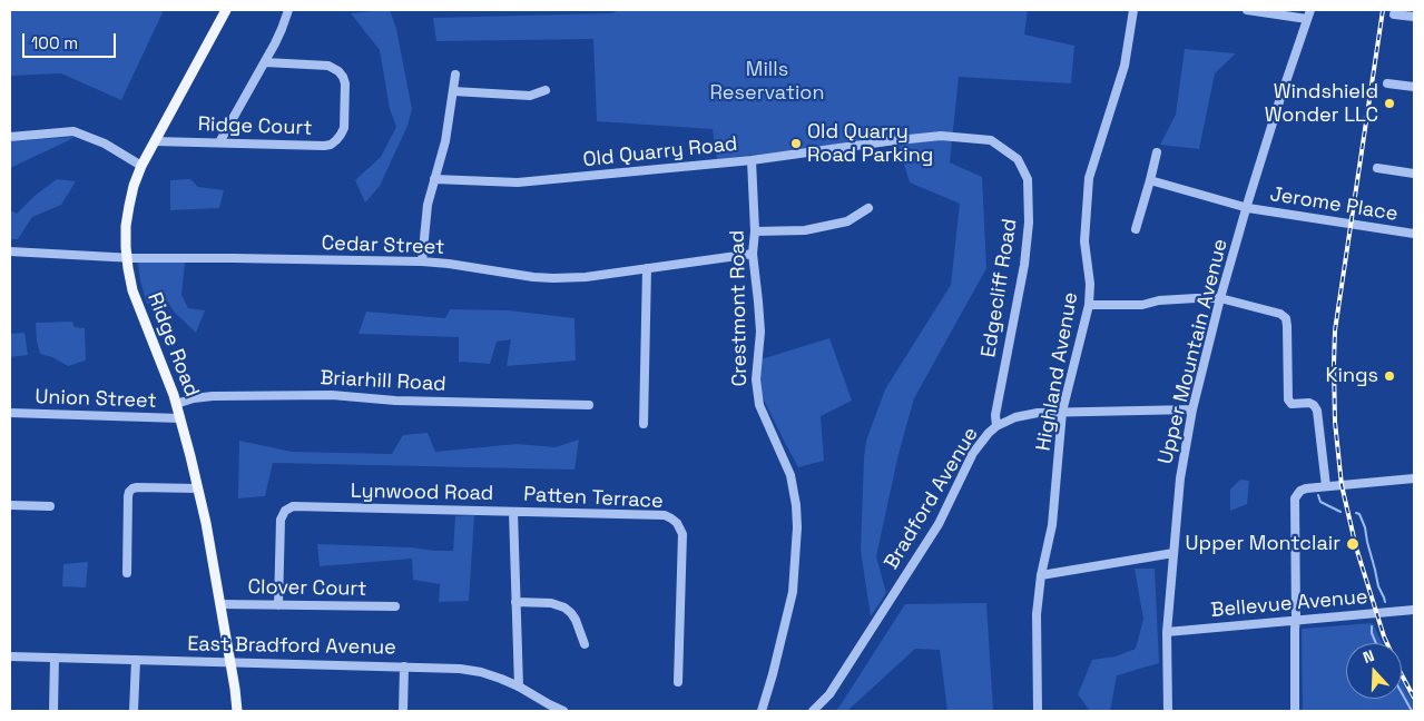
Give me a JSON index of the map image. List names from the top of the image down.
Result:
{
  "streets": {
    "main road": ["Ridge Road"],
    "street": [
      "Ridge Court",
      "Old Quarry Road",
      "Jerome Place",
      "Cedar Street",
      "Edgecliff Road",
      "Crestmont Road",
      "Upper Mountain Avenue",
      "Highland Avenue",
      "Briarhill Road",
      "Union Street",
      "Lynwood Road",
      "Patten Terrace",
      "Bradford Avenue",
      "Clover Court",
      "Bellevue Avenue",
      "East Bradford Avenue"
    ]
  },
  "crossings": [
    ["Ridge Court", "Ridge Road"],
    ["Old Quarry Road", "Edgecliff Road"],
    ["Old Quarry Road", "Crestmont Road"],
    ["Jerome Place", "Upper Mountain Avenue"],
    ["Cedar Street", "Crestmont Road"],
    ["Cedar Street", "Ridge Road"],
    ["Edgecliff Road", "Bradford Avenue"],
    ["Ridge Road", "Briarhill Road"],
    ["Ridge Road", "Union Street"],
    ["Ridge Road", "Clover Court"],
    ["Ridge Road", "East Bradford Avenue"],
    ["Upper Mountain Avenue", "Bradford Avenue"],
    ["Upper Mountain Avenue", "Bellevue Avenue"],
    ["Highland Avenue", "Bradford Avenue"],
    ["Lynwood Road", "Patten Terrace"],
    ["Lynwood Road", "Clover Court"],
    ["Lynwood Road", "East Bradford Avenue"]
  ],
  "parks": ["Mills Reservation"],
  "places": [
    "Windshield Wonder LLC",
    "Old Quarry Road Parking",
    "Kings",
    "Upper Montclair"
  ],
  "scale_bar": "100 m",
  "north": "top"
}
